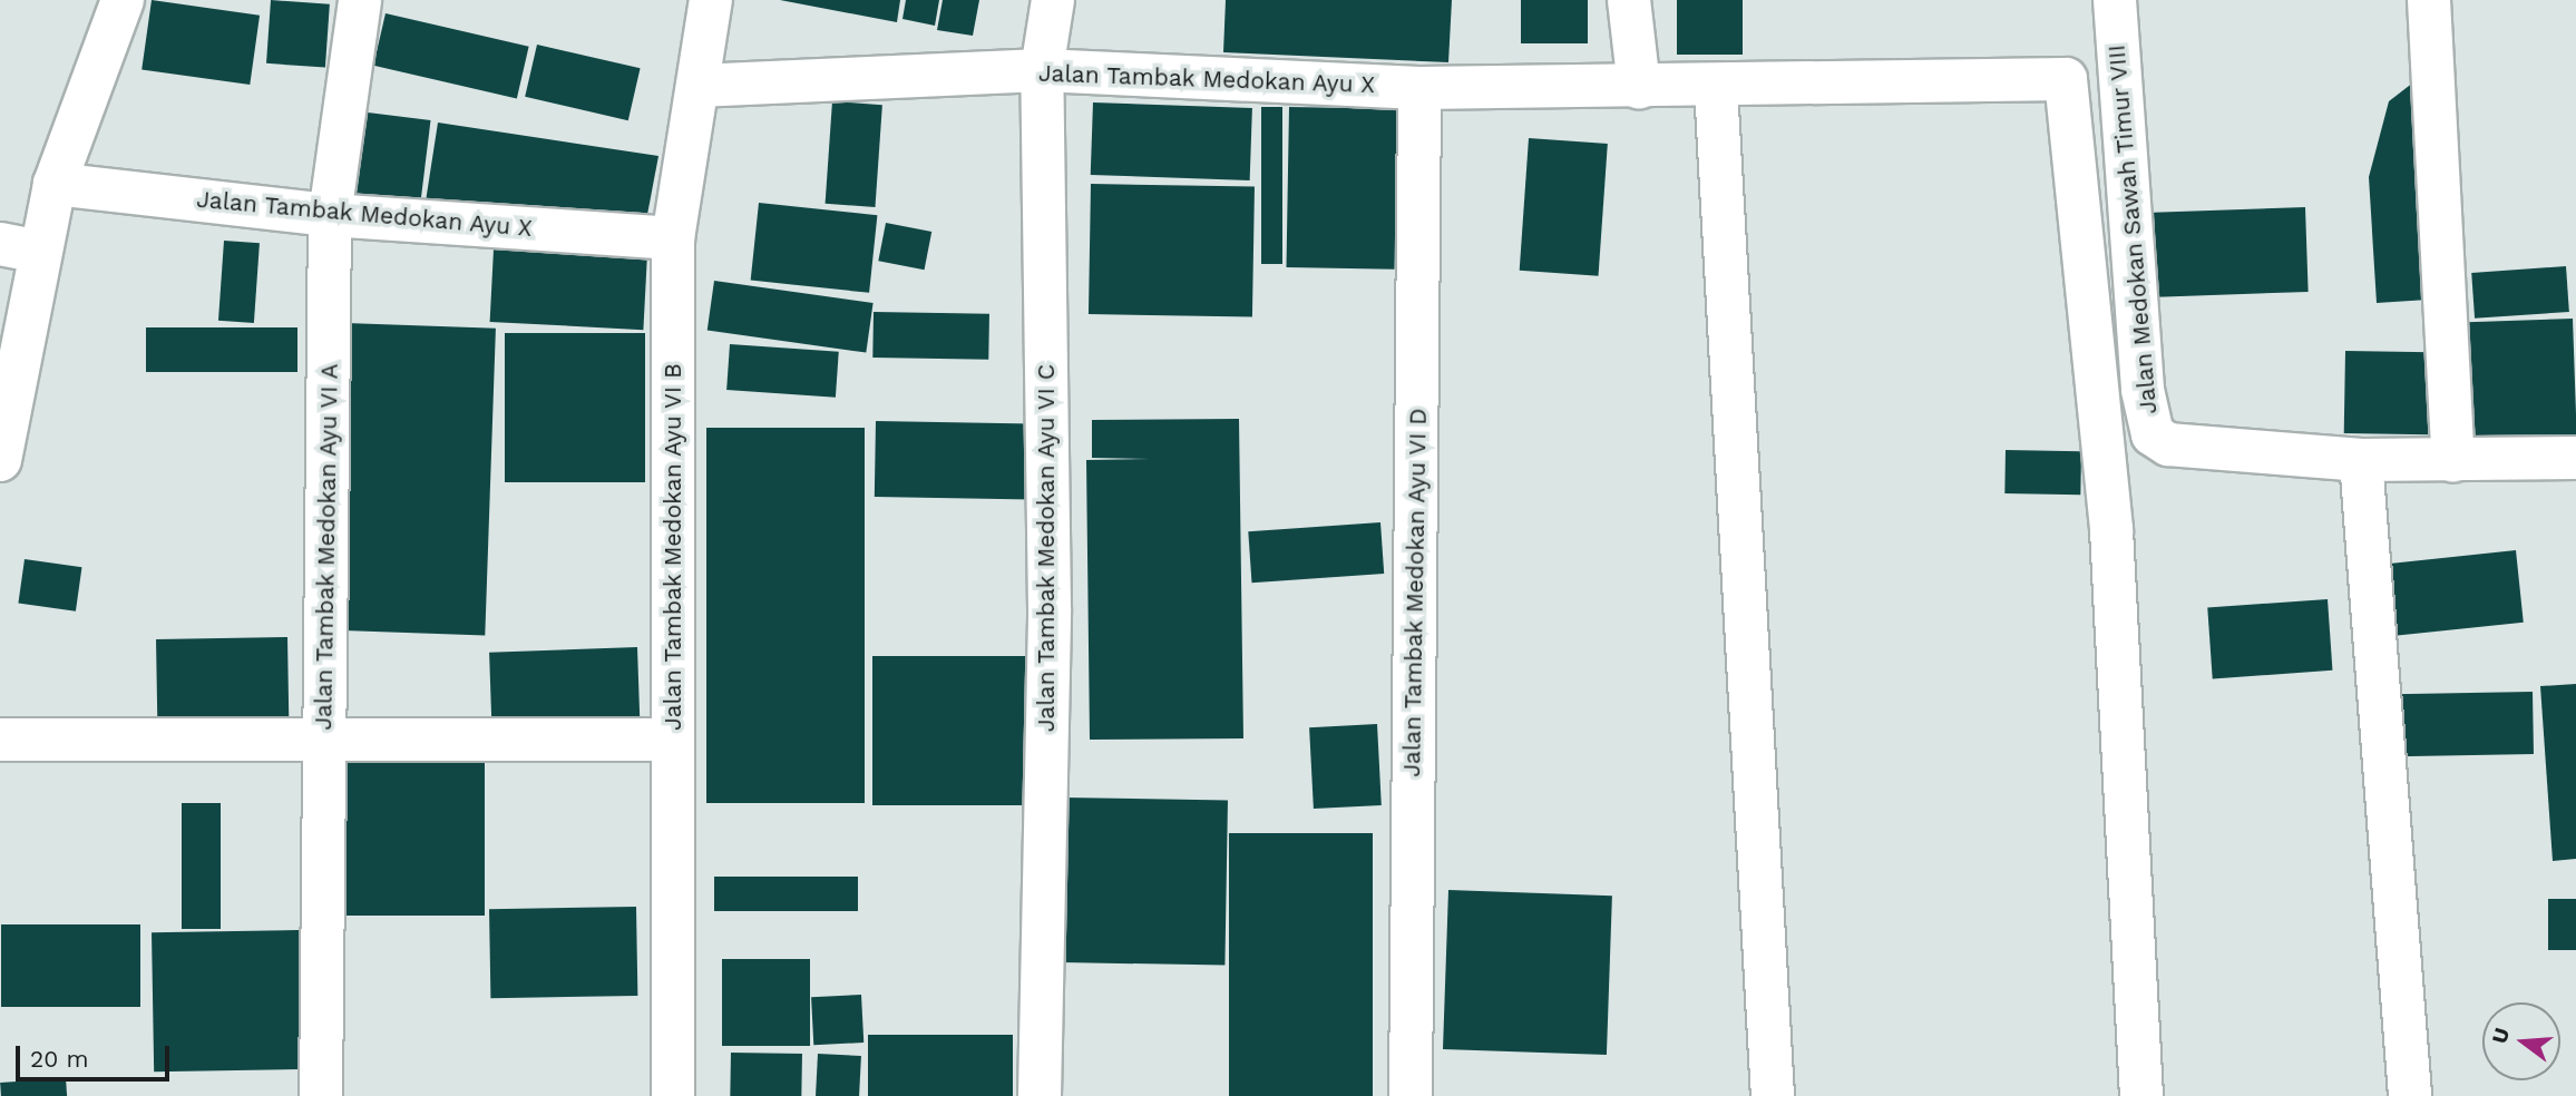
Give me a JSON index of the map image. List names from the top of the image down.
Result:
{
  "streets": {
    "street": [
      "Jalan Tambak Medokan Ayu X",
      "Jalan Medokan Sawah Timur VIII",
      "Jalan Tambak Medokan Ayu VI A",
      "Jalan Tambak Medokan Ayu VI B",
      "Jalan Tambak Medokan Ayu VI C",
      "Jalan Tambak Medokan Ayu VI D"
    ]
  },
  "crossings": [
    ["Jalan Tambak Medokan Ayu X", "Jalan Tambak Medokan Ayu VI A"],
    ["Jalan Tambak Medokan Ayu X", "Jalan Tambak Medokan Ayu VI B"],
    ["Jalan Tambak Medokan Ayu X", "Jalan Tambak Medokan Ayu VI C"],
    ["Jalan Tambak Medokan Ayu X", "Jalan Tambak Medokan Ayu VI D"]
  ],
  "scale_bar": "20 m",
  "north": "left"
}
